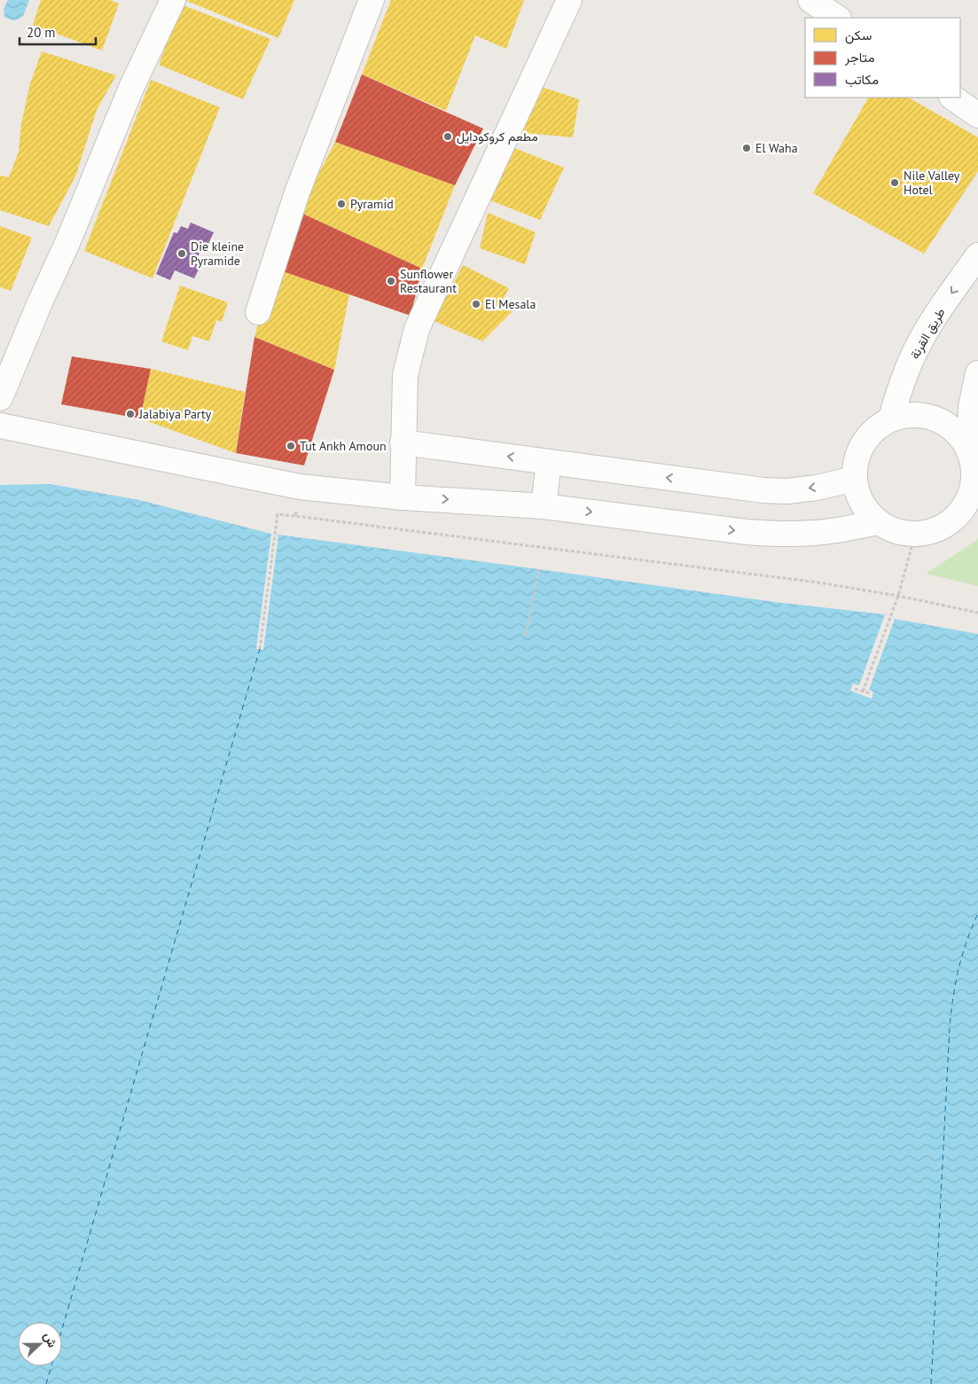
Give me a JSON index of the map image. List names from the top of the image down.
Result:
{
  "streets": {
    "street": ["طريق القرنة"]
  },
  "places": [
    "مطعم كروكودايل",
    "El Waha",
    "Nile Valley Hotel",
    "Pyramid",
    "Die kleine Pyramide",
    "Sunflower Restaurant",
    "El Mesala",
    "Jalabiya Party",
    "Tut Ankh Amoun"
  ],
  "legend": ["سكن", "متاجر", "مكاتب"],
  "scale_bar": "20 m",
  "north": "right"
}
